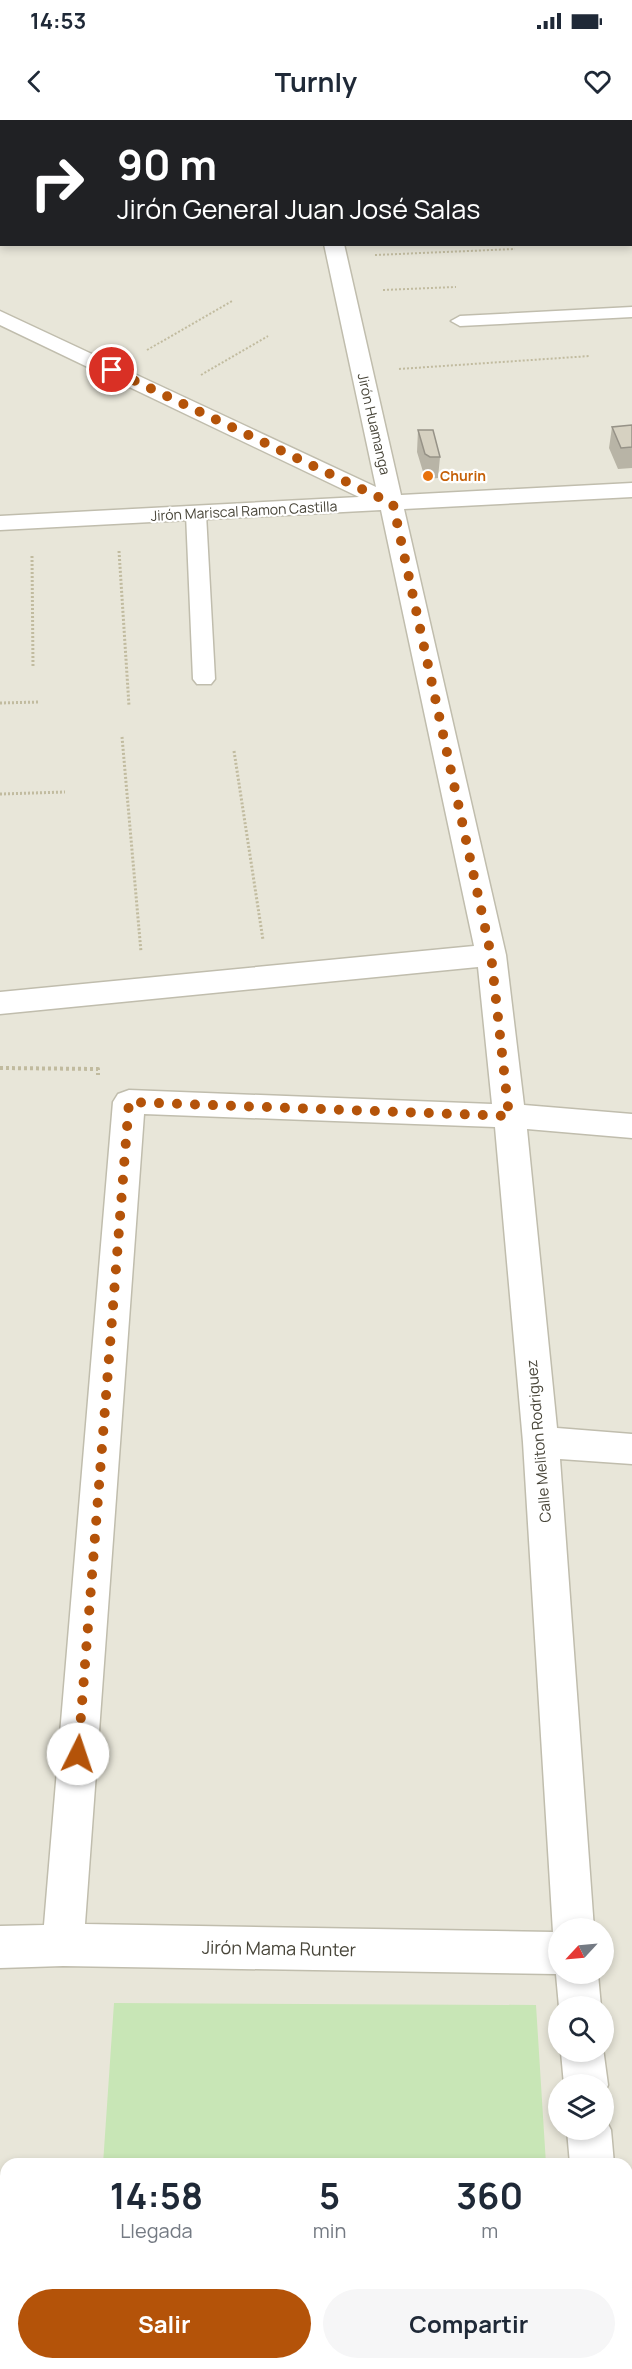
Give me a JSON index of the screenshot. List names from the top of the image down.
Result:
{
  "streets": {
    "street": [
      "Jirón Huamanga",
      "Jirón Mariscal Ramon Castilla",
      "Calle Meliton Rodriguez",
      "Jirón Mama Runter"
    ]
  },
  "crossings": [
    ["Jirón Huamanga", "Jirón Mariscal Ramon Castilla"],
    ["Jirón Huamanga", "Calle Meliton Rodriguez"]
  ],
  "places": ["Churin"],
  "north": "bottom left",
  "page": {
    "status": "14:53",
    "header": "Turnly",
    "turn": ["90 m", "Jirón General Juan José Salas"],
    "eta": [
      "14:58",
      "Llegada",
      "5",
      "min",
      "360",
      "m"
    ],
    "buttons": ["Salir", "Compartir"]
  }
}
